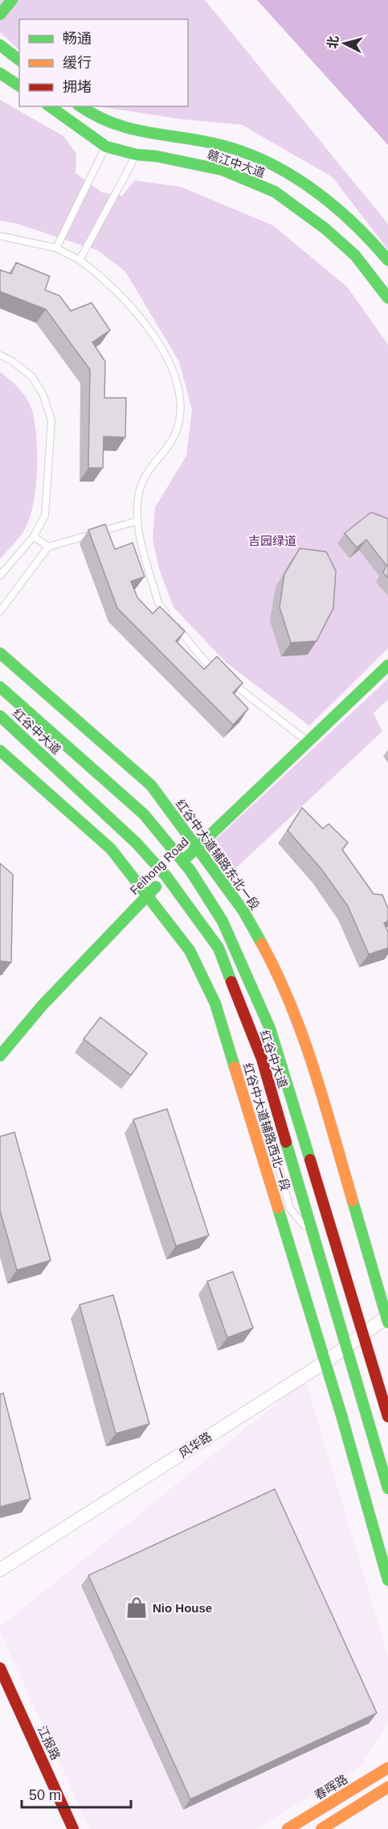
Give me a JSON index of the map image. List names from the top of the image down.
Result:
{
  "streets": {
    "main road": [
      "赣江中大道",
      "红谷中大道",
      "红谷中大道辅路东北一段",
      "Feihong Road",
      "红谷中大道辅路西北一段",
      "江报路",
      "春晖路"
    ],
    "street": ["风华路"]
  },
  "crossings": [
    ["红谷中大道", "Feihong Road"],
    ["红谷中大道", "风华路"],
    ["红谷中大道辅路东北一段", "Feihong Road"],
    ["红谷中大道辅路东北一段", "风华路"],
    ["Feihong Road", "红谷中大道辅路西北一段"],
    ["红谷中大道辅路西北一段", "风华路"]
  ],
  "parks": ["吉园绿道"],
  "places": {
    "shop": ["Nio House"]
  },
  "legend": ["畅通", "缓行", "拥堵"],
  "scale_bar": "50 m",
  "north": "left"
}
